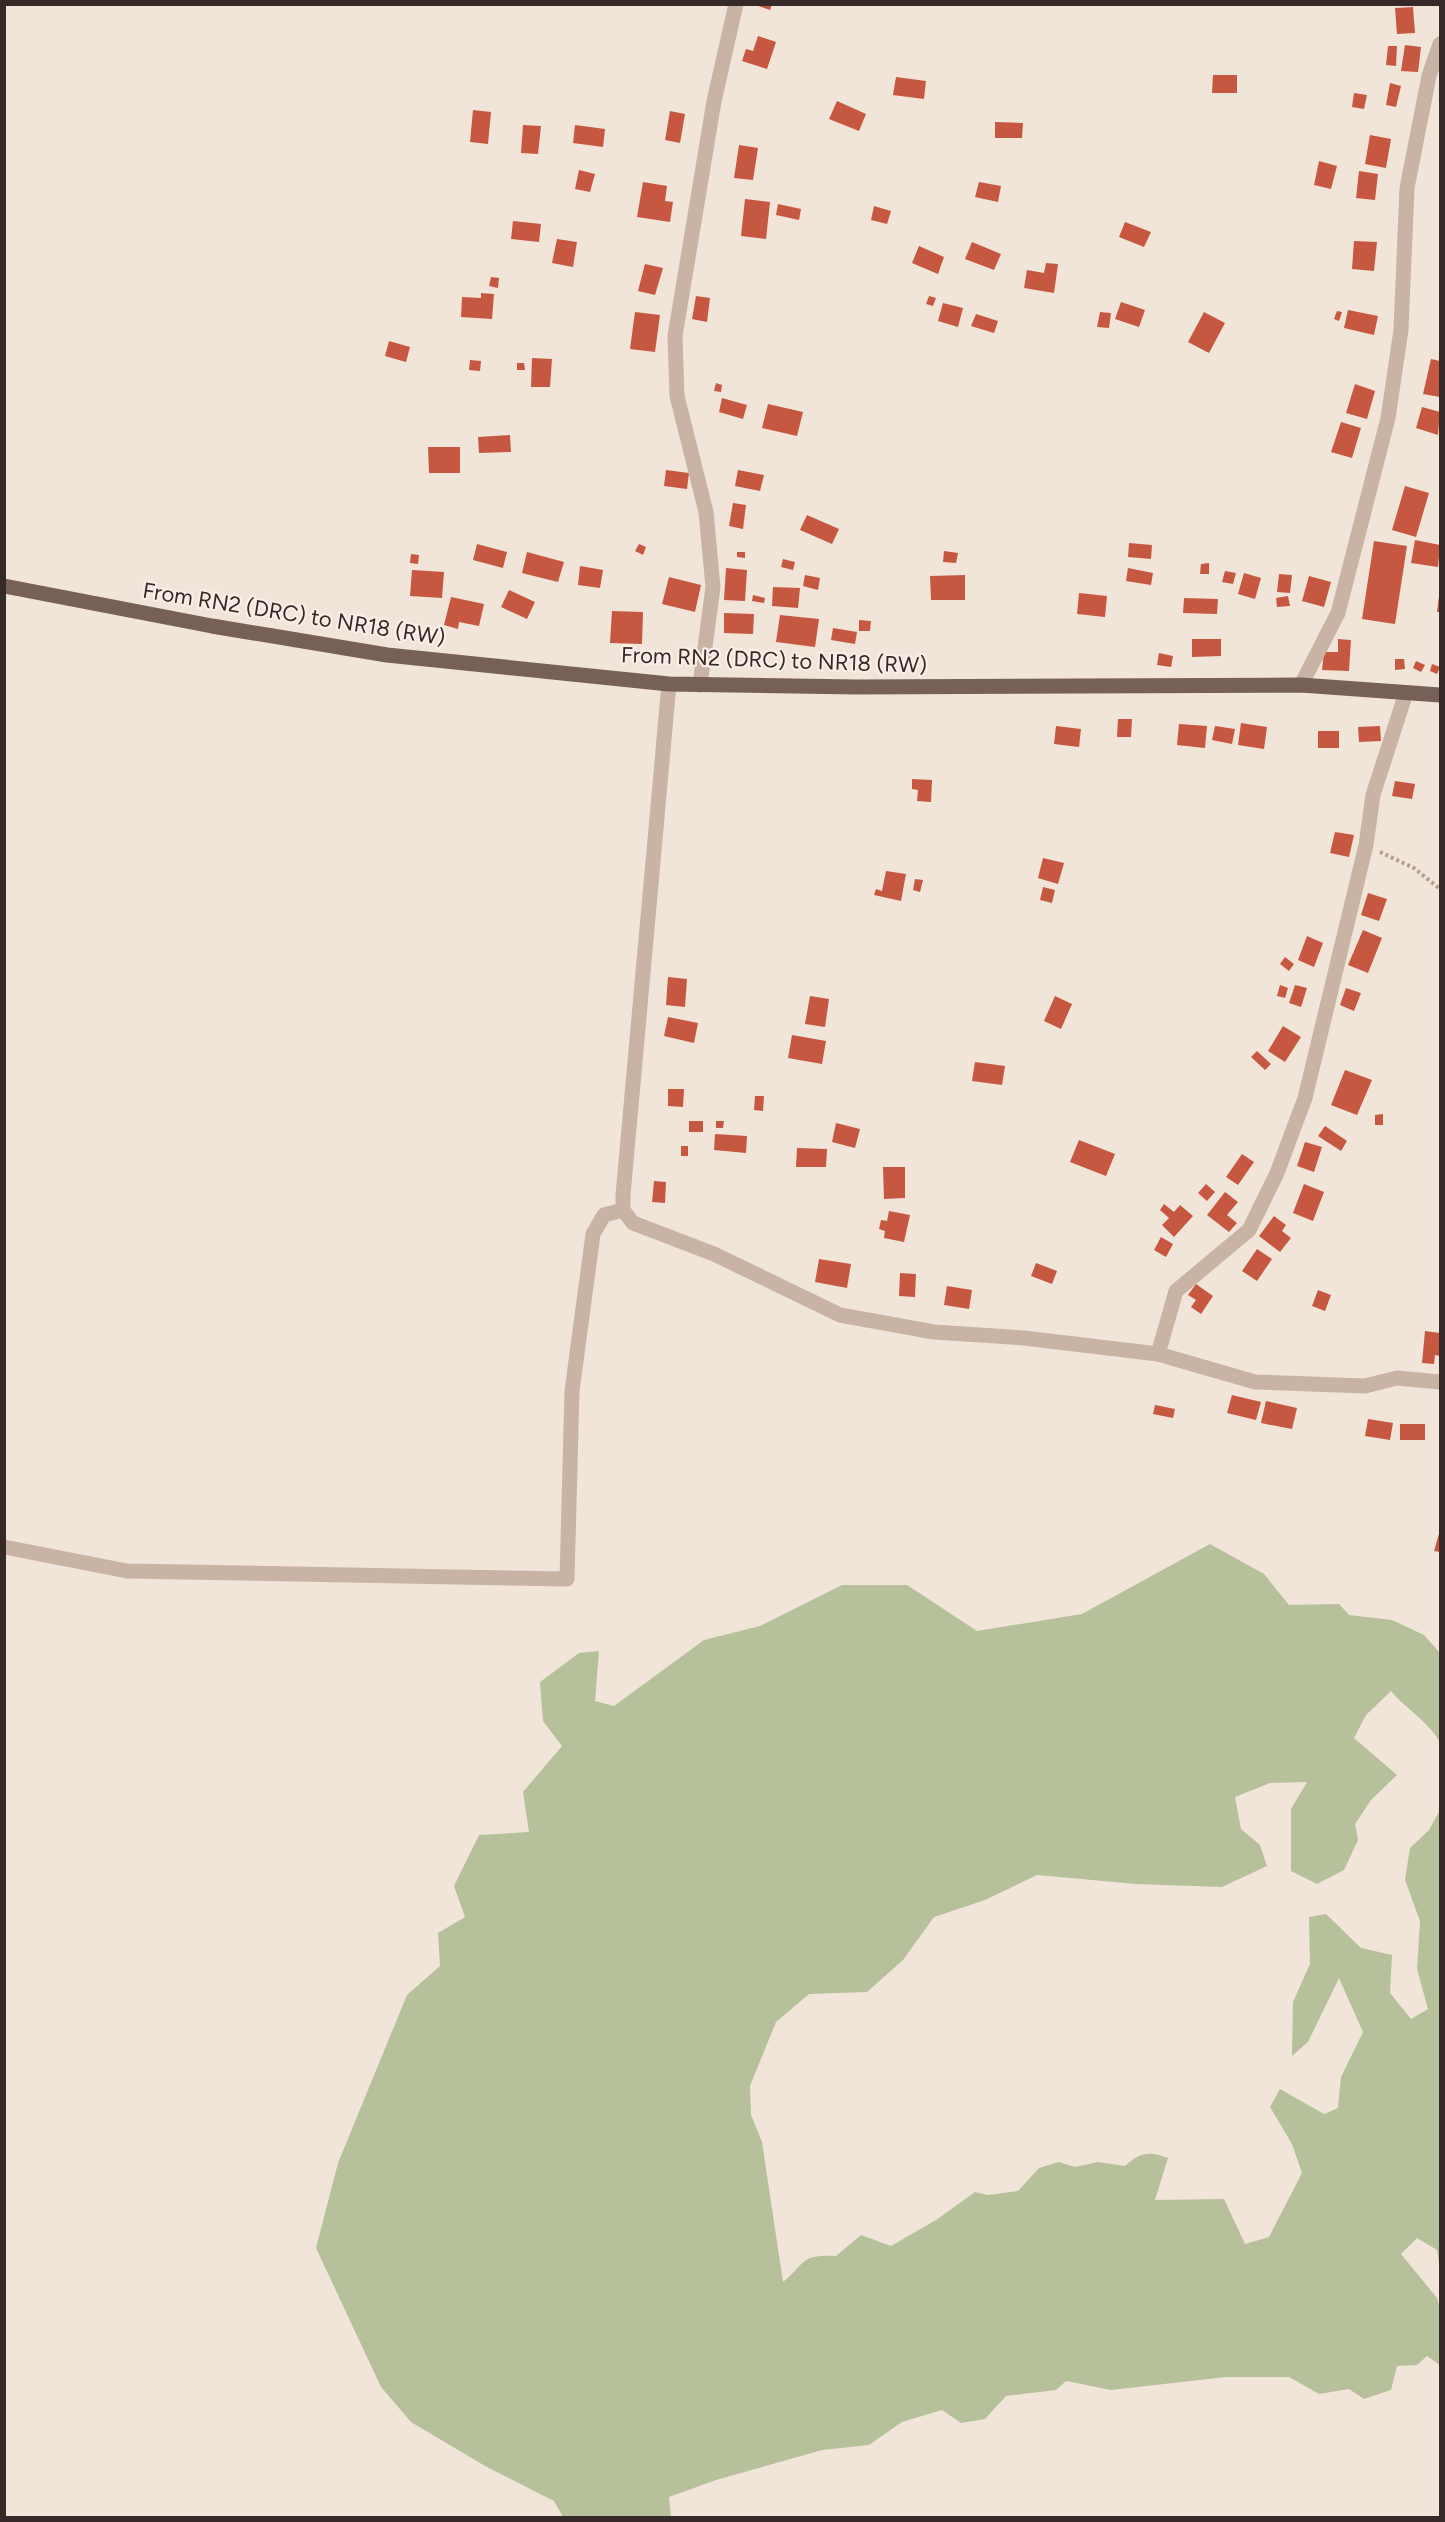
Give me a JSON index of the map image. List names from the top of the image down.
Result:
{
  "streets": {
    "main road": ["From RN2 (DRC) to NR18 (RW)"]
  }
}
